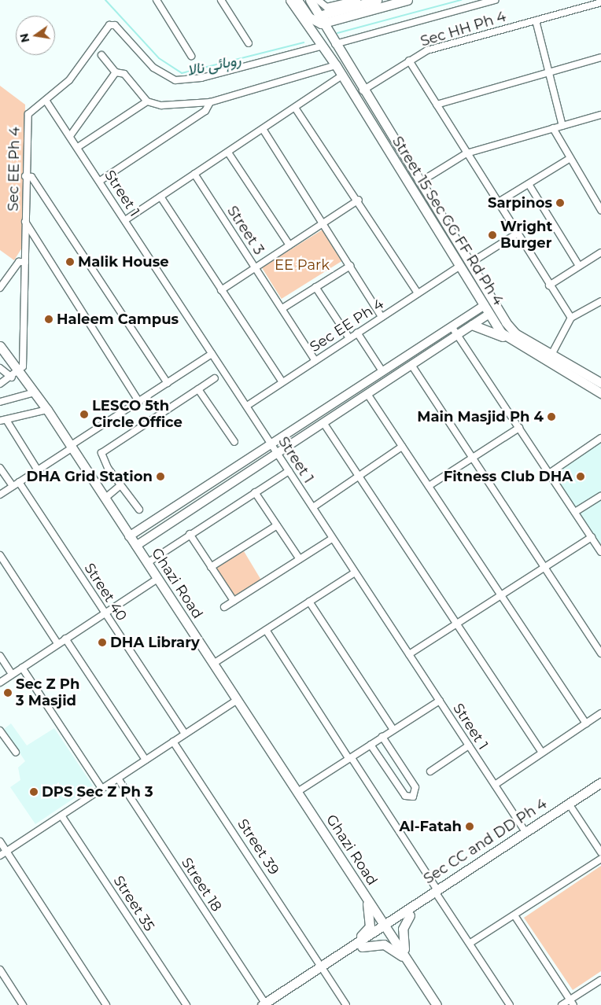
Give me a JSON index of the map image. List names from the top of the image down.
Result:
{
  "streets": {
    "main road": ["Street 15 Sec GG FF Rd Ph 4", "Ghazi Road", "Sec CC and DD Ph 4"],
    "street": [
      "Sec HH Ph 4",
      "Sec EE Ph 4",
      "Street 1",
      "Street 3",
      "Street 40",
      "Street 39",
      "Street 18",
      "Street 35"
    ]
  },
  "crossings": [
    ["Sec EE Ph 4", "Street 1"],
    ["Sec EE Ph 4", "Street 15 Sec GG FF Rd Ph 4"],
    ["Sec EE Ph 4", "Street 3"],
    ["Sec EE Ph 4", "Ghazi Road"],
    ["Street 1", "Sec CC and DD Ph 4"],
    ["Ghazi Road", "Sec CC and DD Ph 4"],
    ["Sec CC and DD Ph 4", "Street 39"],
    ["Sec CC and DD Ph 4", "Street 18"]
  ],
  "water": ["روہائی نالا"],
  "parks": ["EE Park"],
  "places": [
    "Sarpinos",
    "Wright Burger",
    "Malik House",
    "Haleem Campus",
    "LESCO 5th Circle Office",
    "Main Masjid Ph 4",
    "DHA Grid Station",
    "Fitness Club DHA",
    "DHA Library",
    "Sec Z Ph 3 Masjid",
    "DPS Sec Z Ph 3",
    "Al-Fatah"
  ],
  "north": "left"
}
